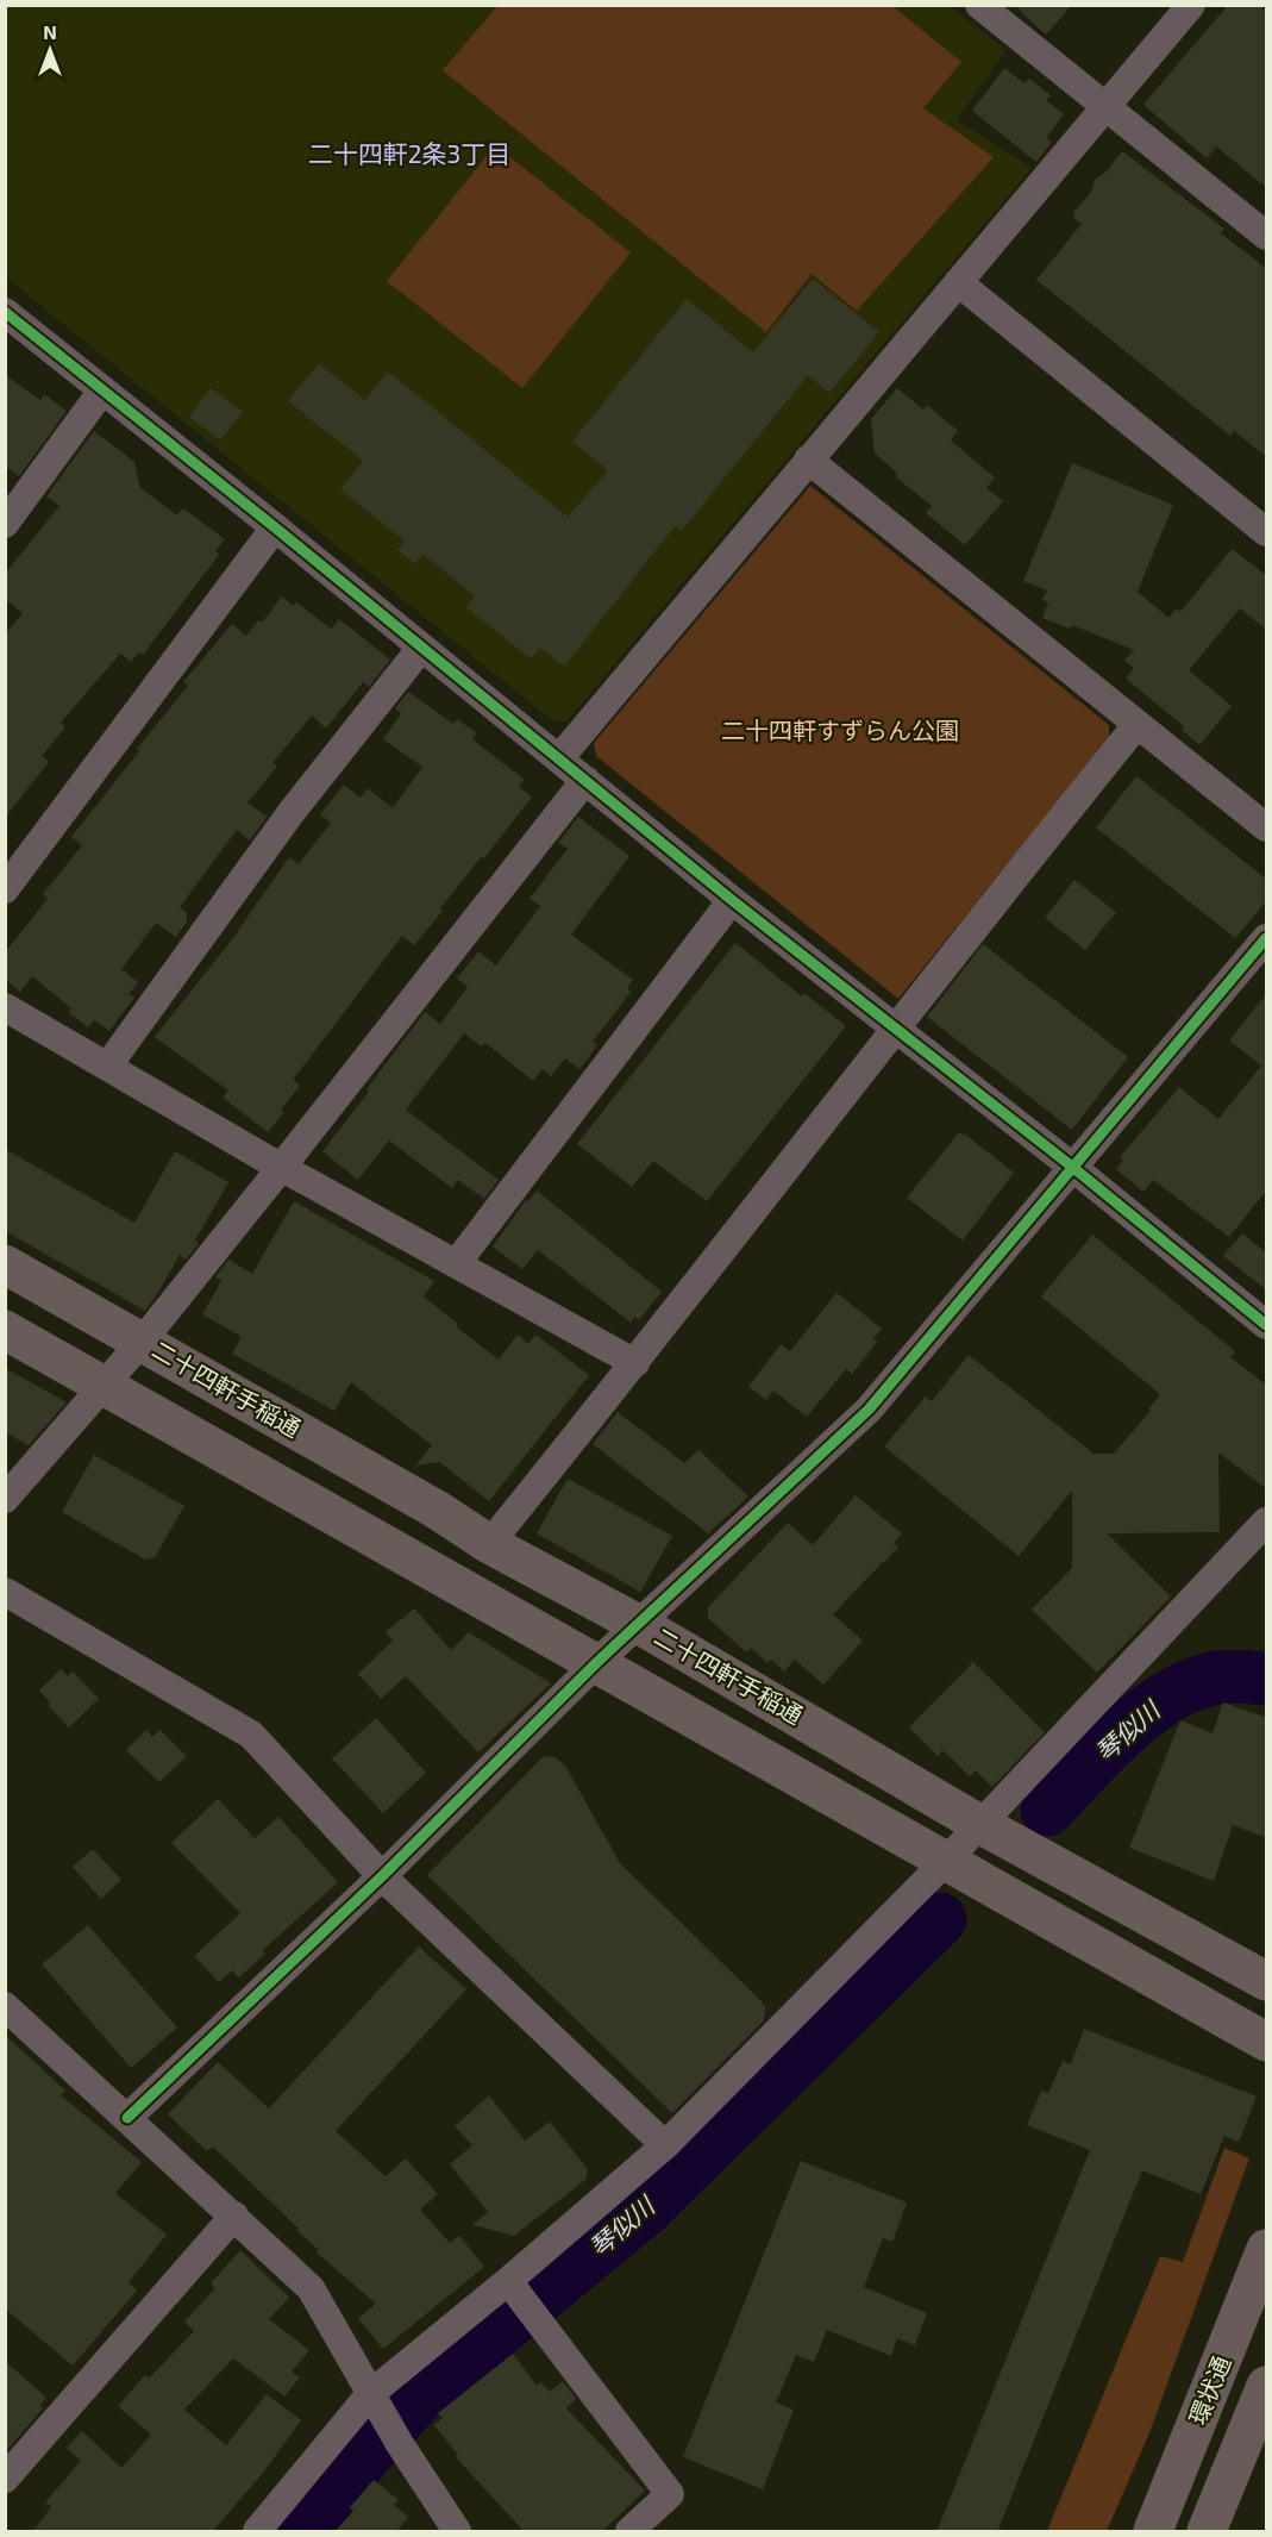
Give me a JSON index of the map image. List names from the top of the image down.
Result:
{
  "streets": {
    "street": ["二十四軒手稲通", "環状通"]
  },
  "districts": ["二十四軒2条3丁目"],
  "water": ["琴似川"],
  "parks": ["二十四軒すずらん公園"],
  "north": "top"
}
